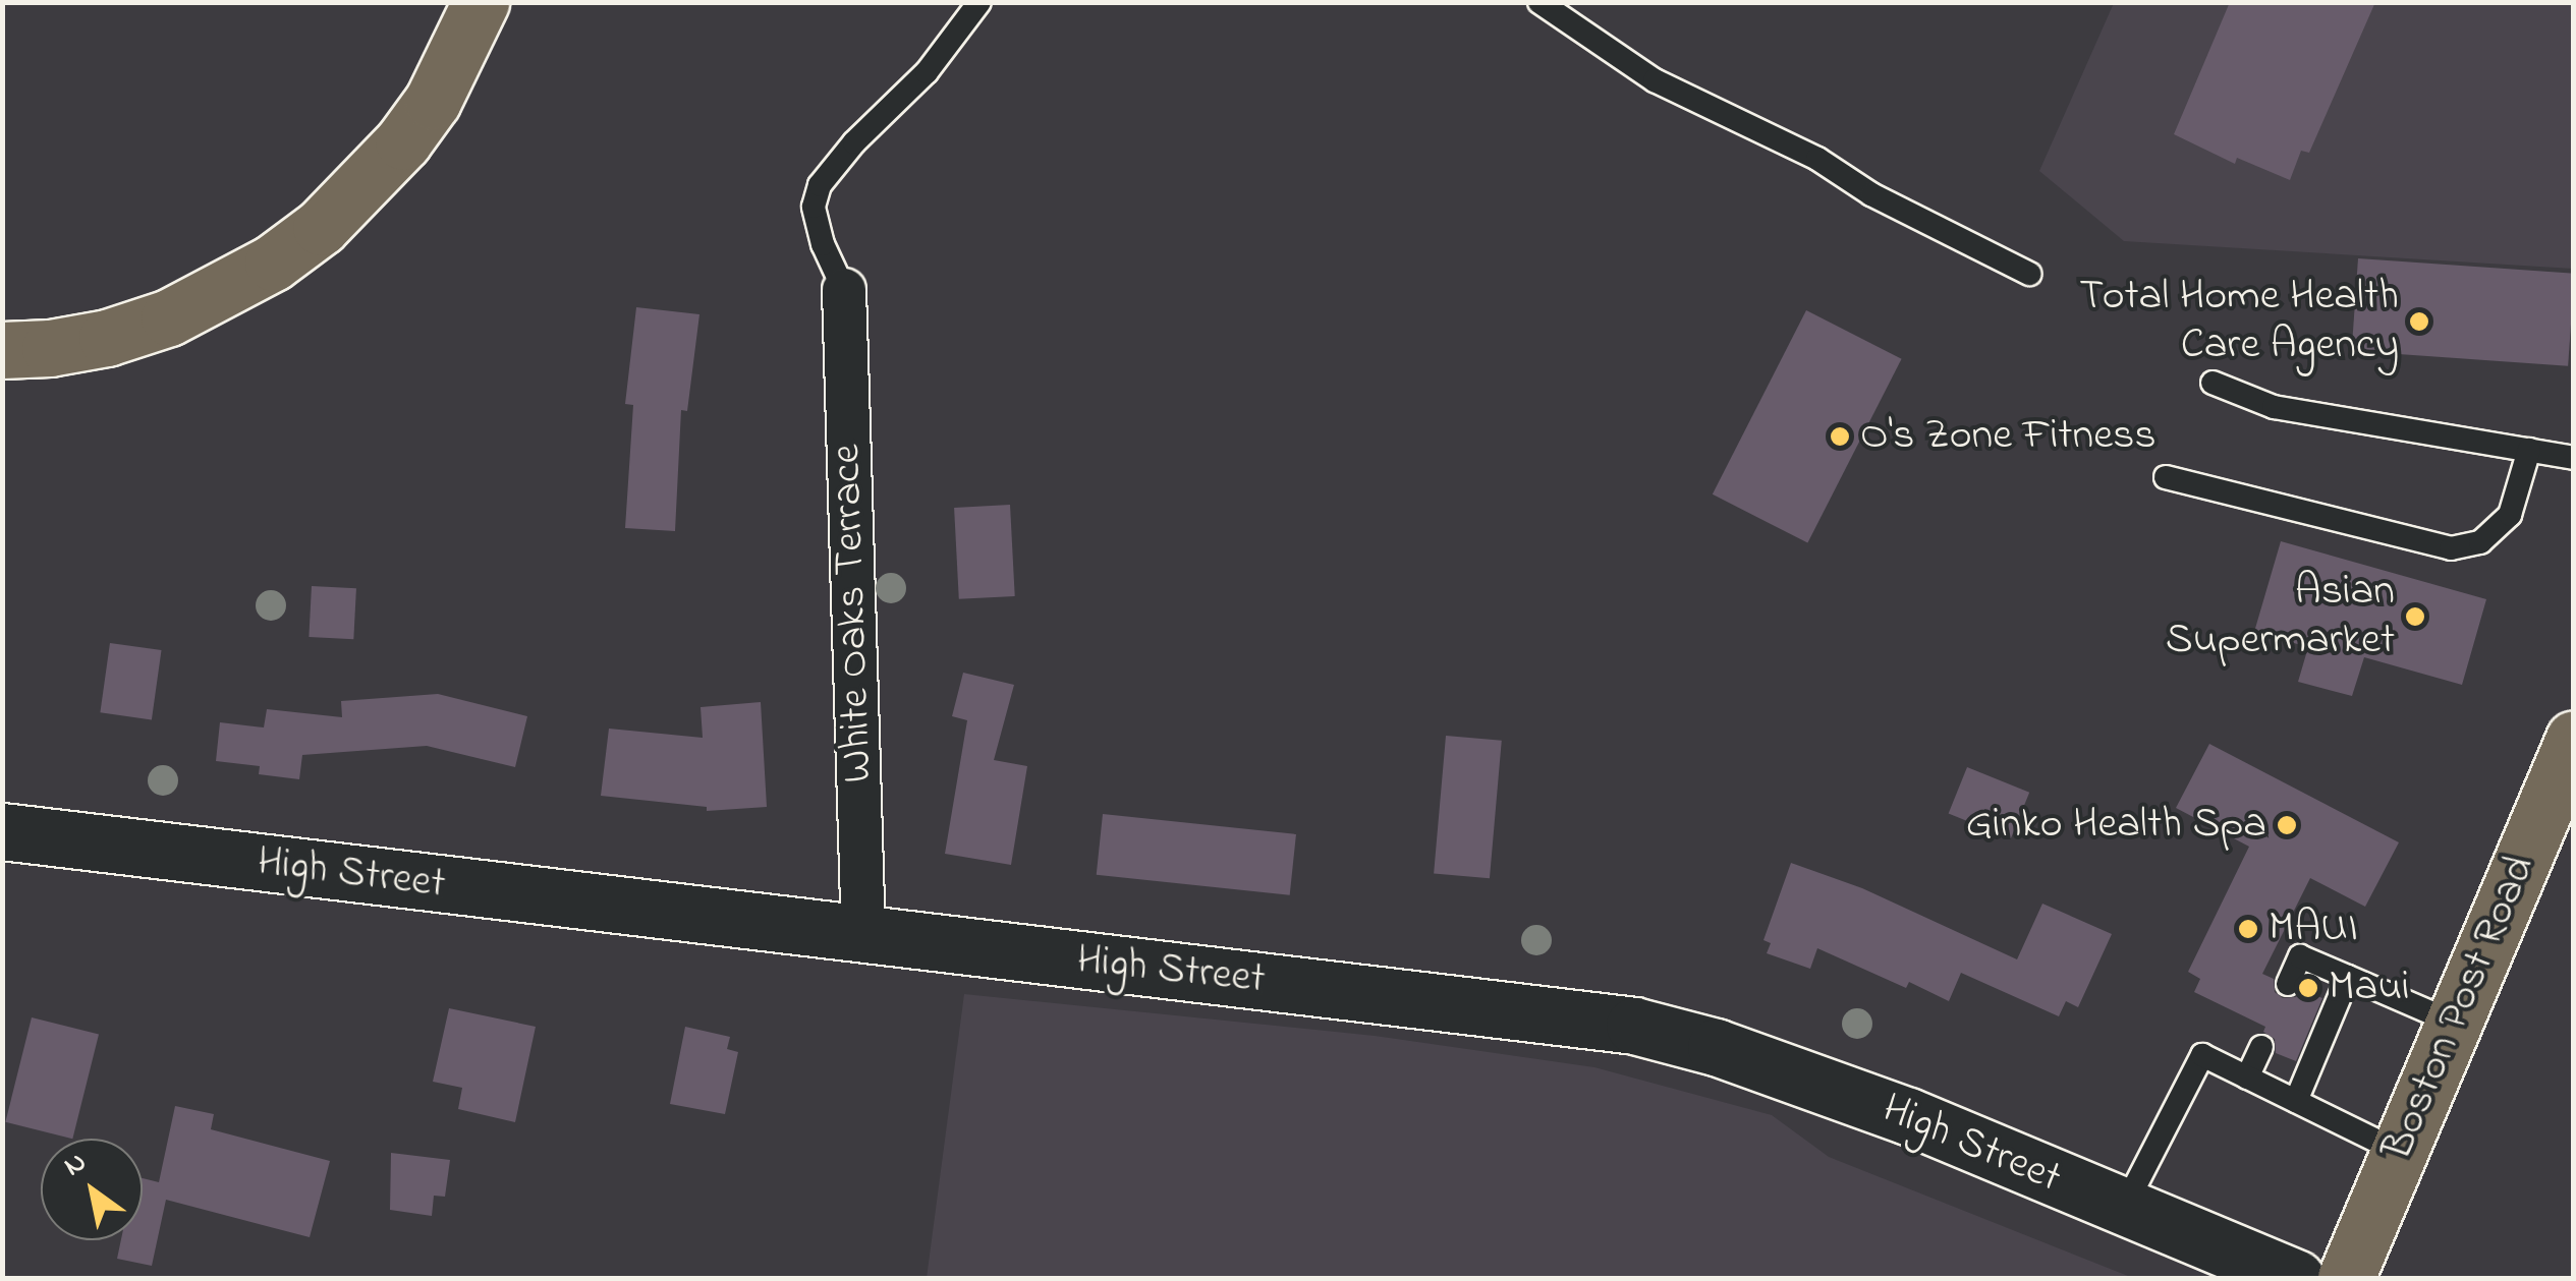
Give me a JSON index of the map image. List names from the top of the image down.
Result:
{
  "streets": {
    "main road": ["High Street", "Boston Post Road"],
    "street": ["White Oaks Terrace"]
  },
  "crossings": [
    ["White Oaks Terrace", "High Street"]
  ],
  "places": [
    "Total Home Health Care Agency",
    "O's Zone Fitness",
    "Asian Supermarket",
    "Ginko Health Spa",
    "MAUI",
    "Maui"
  ],
  "north": "top left"
}
